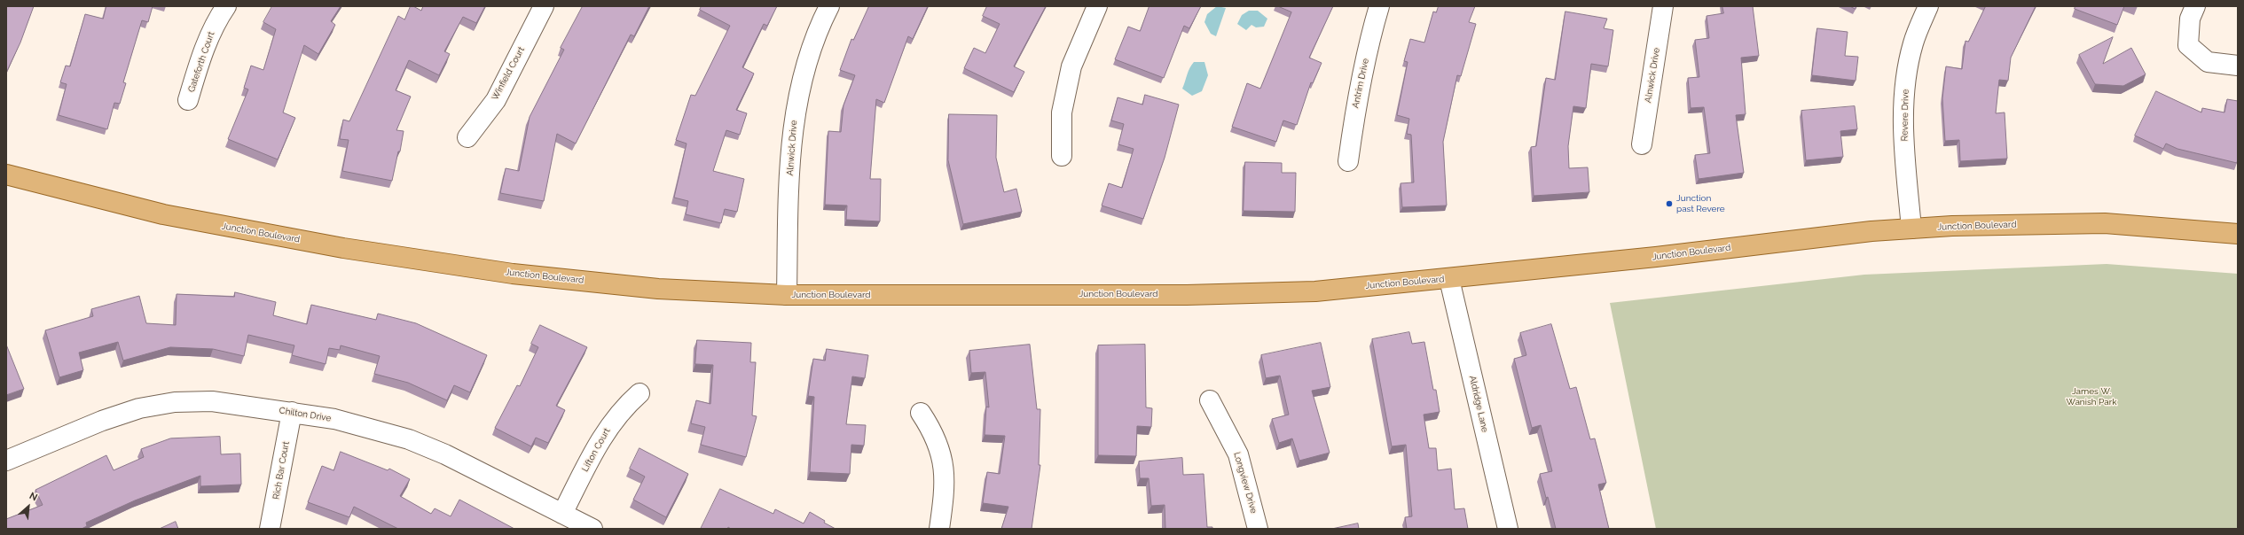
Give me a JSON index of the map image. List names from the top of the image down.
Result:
{
  "streets": {
    "main road": ["Junction Boulevard"],
    "street": [
      "Gateforth Court",
      "Winfield Court",
      "Alnwick Drive",
      "Antrim Drive",
      "Revere Drive",
      "Aldridge Lane",
      "Chilton Drive",
      "Lifton Court",
      "Rich Bar Court",
      "Longview Drive"
    ]
  },
  "crossings": [
    ["Alnwick Drive", "Junction Boulevard"],
    ["Revere Drive", "Junction Boulevard"],
    ["Junction Boulevard", "Aldridge Lane"],
    ["Chilton Drive", "Lifton Court"],
    ["Chilton Drive", "Rich Bar Court"]
  ],
  "parks": ["James W. Wanish Park"],
  "places": ["Junction past Revere"],
  "north": "top right"
}
